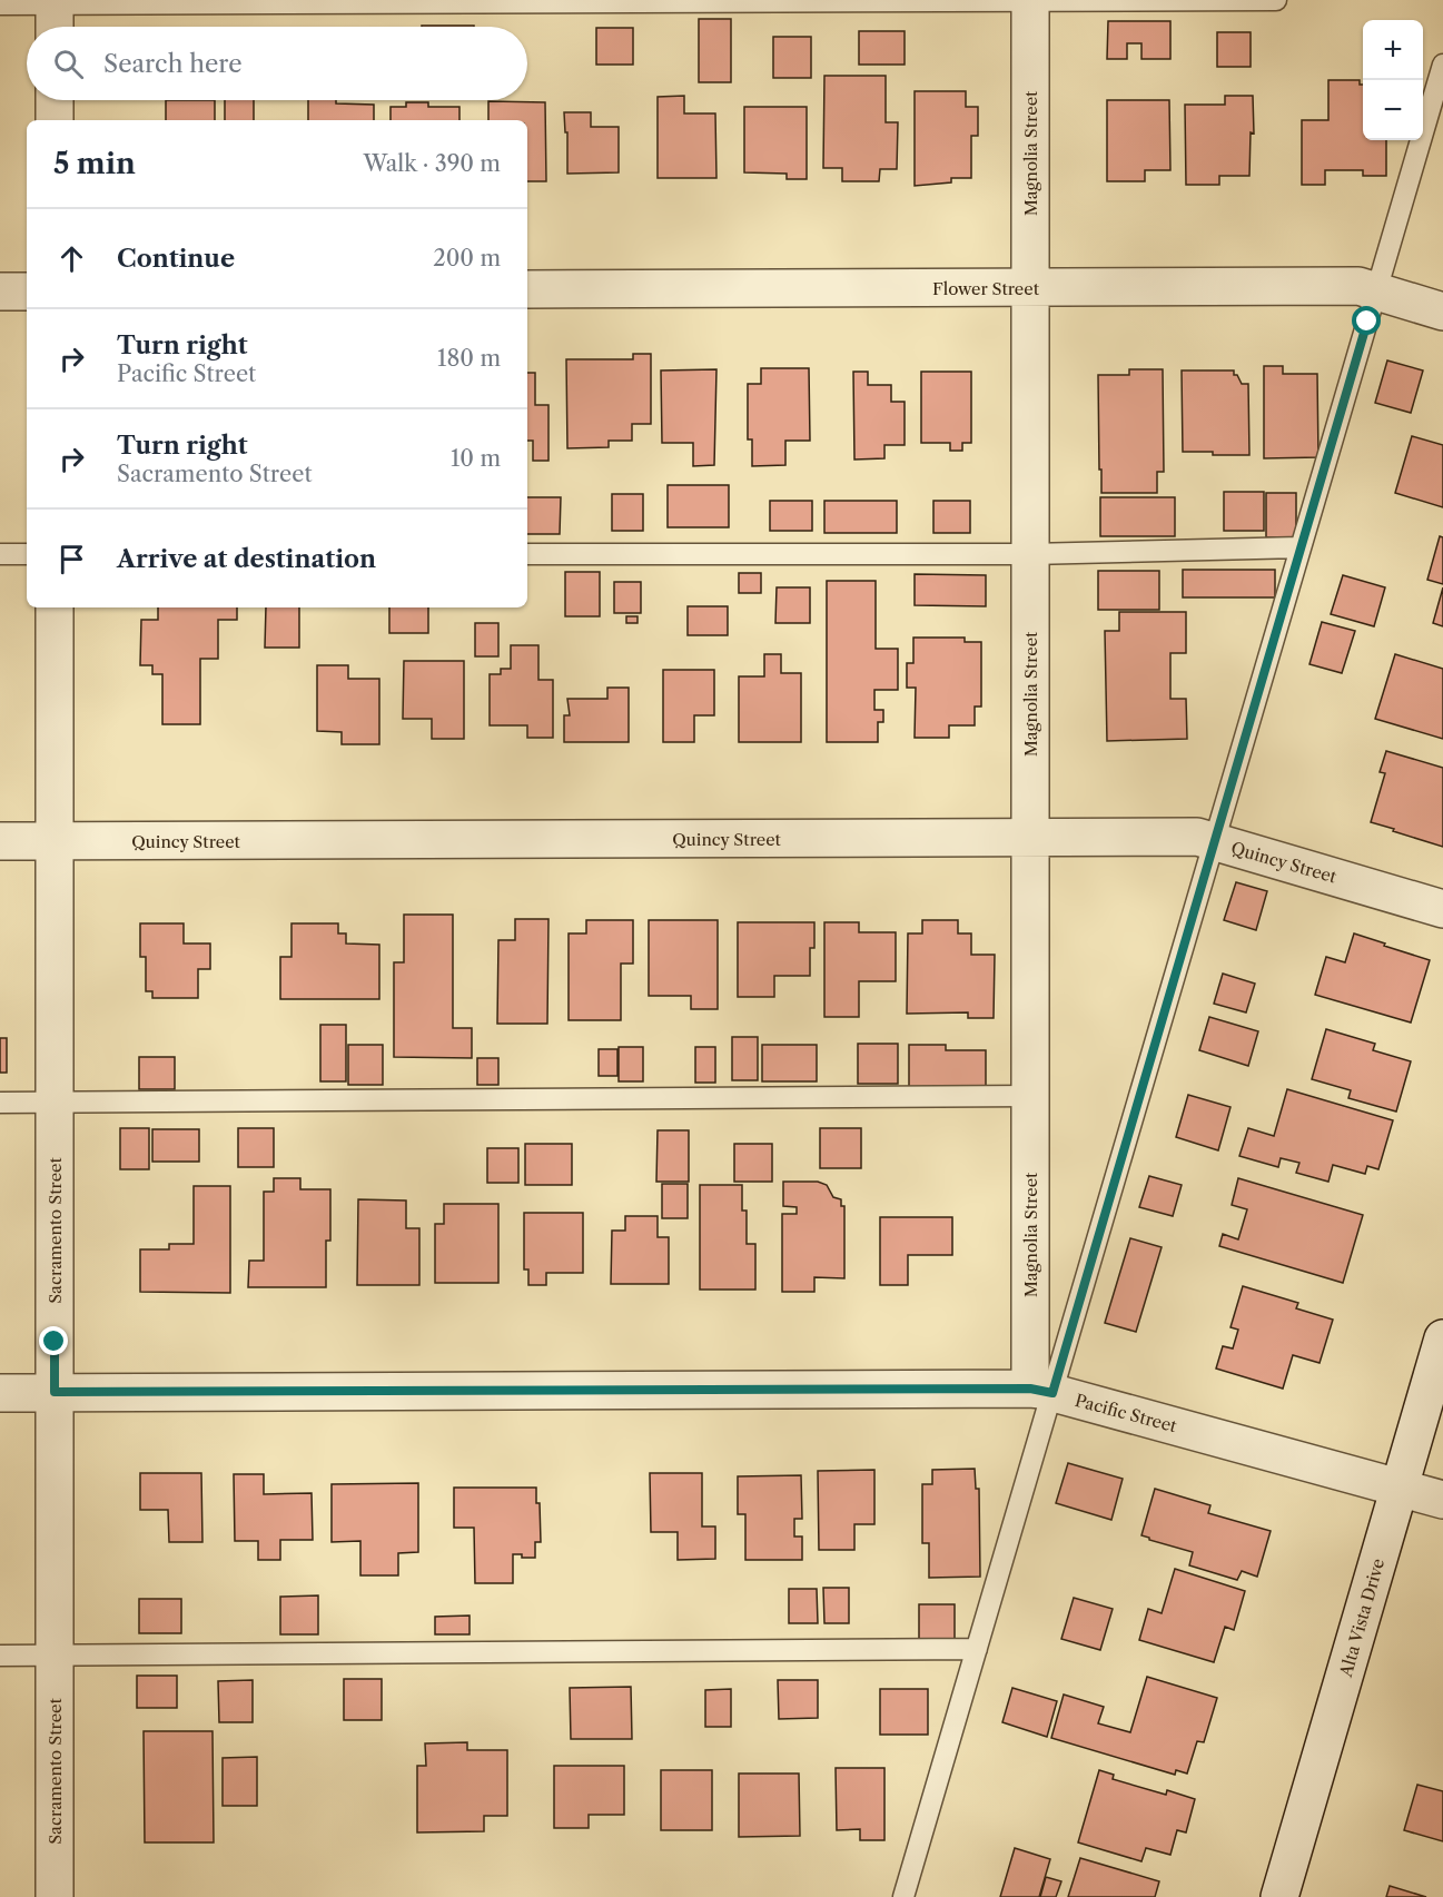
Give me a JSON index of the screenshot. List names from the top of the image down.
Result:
{
  "streets": {
    "street": [
      "Magnolia Street",
      "Flower Street",
      "Quincy Street",
      "Sacramento Street",
      "Pacific Street",
      "Alta Vista Drive"
    ]
  },
  "crossings": [
    ["Magnolia Street", "Flower Street"],
    ["Magnolia Street", "Quincy Street"],
    ["Magnolia Street", "Pacific Street"],
    ["Quincy Street", "Sacramento Street"],
    ["Sacramento Street", "Pacific Street"],
    ["Pacific Street", "Alta Vista Drive"]
  ],
  "page": {
    "map_buttons": ["+", "−"],
    "search": "Search here",
    "heading": ["5 min", "Walk · 390 m"],
    "list": [
      ["Continue", "200 m"],
      ["Turn right", "Pacific Street", "180 m"],
      ["Turn right", "Sacramento Street", "10 m"],
      "Arrive at destination"
    ]
  }
}
